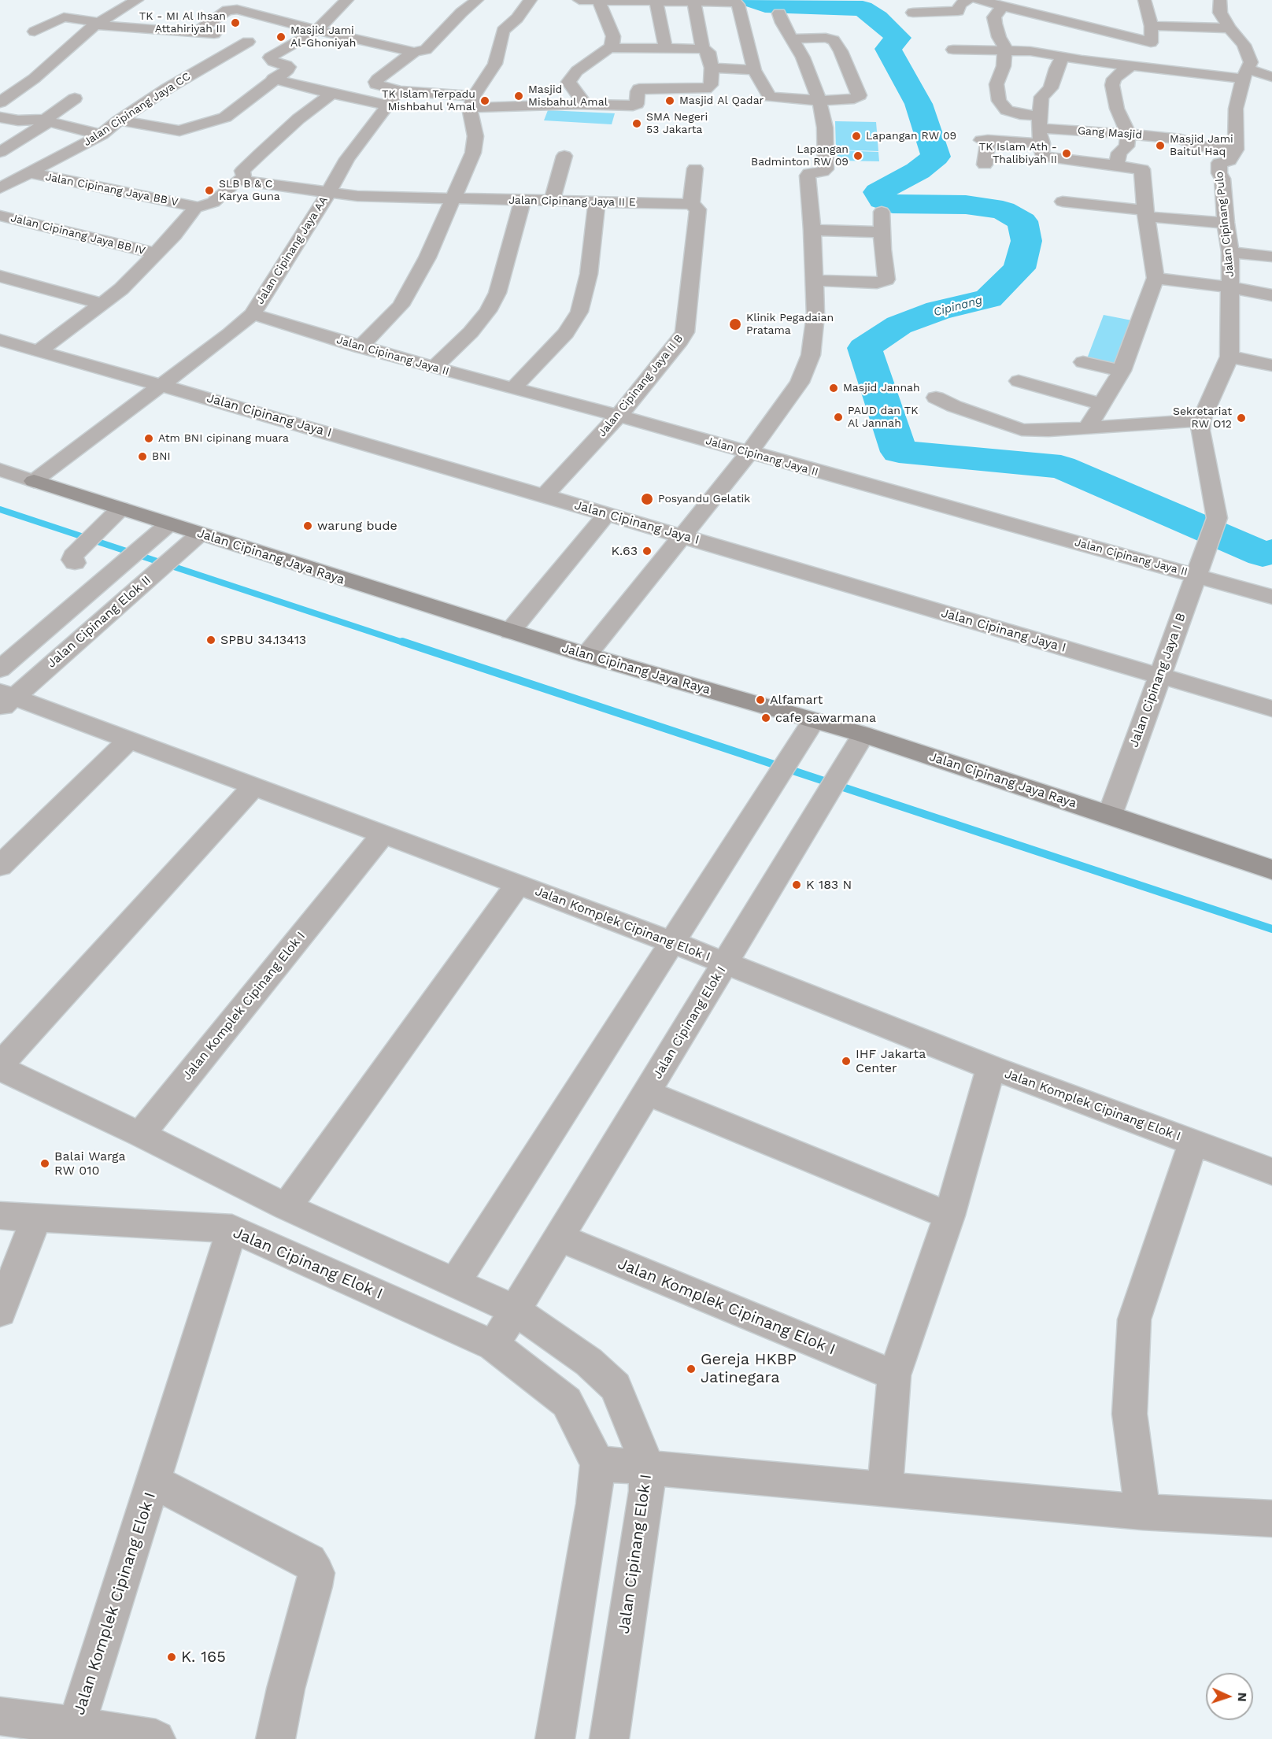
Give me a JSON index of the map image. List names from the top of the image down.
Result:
{
  "streets": {
    "main road": ["Jalan Cipinang Jaya Raya"],
    "street": [
      "Jalan Cipinang Jaya CC",
      "Gang Masjid",
      "Jalan Cipinang Jaya BB V",
      "Jalan Cipinang Jaya II E",
      "Jalan Cipinang Pulo",
      "Jalan Cipinang Jaya BB IV",
      "Jalan Cipinang Jaya AA",
      "Jalan Cipinang Jaya II",
      "Jalan Cipinang Jaya II B",
      "Jalan Cipinang Jaya I",
      "Jalan Cipinang Elok II",
      "Jalan Cipinang Jaya I B",
      "Jalan Komplek Cipinang Elok I",
      "Jalan Cipinang Elok I"
    ]
  },
  "crossings": [
    ["Jalan Cipinang Jaya CC", "Jalan Cipinang Jaya BB V"],
    ["Gang Masjid", "Jalan Cipinang Pulo"],
    ["Jalan Cipinang Jaya II E", "Jalan Cipinang Jaya AA"],
    ["Jalan Cipinang Jaya II E", "Jalan Cipinang Jaya II B"],
    ["Jalan Cipinang Jaya AA", "Jalan Cipinang Jaya II"],
    ["Jalan Cipinang Jaya AA", "Jalan Cipinang Jaya I"],
    ["Jalan Cipinang Jaya AA", "Jalan Cipinang Jaya Raya"],
    ["Jalan Cipinang Jaya II", "Jalan Cipinang Jaya II B"],
    ["Jalan Cipinang Jaya II", "Jalan Cipinang Jaya I B"],
    ["Jalan Cipinang Jaya II B", "Jalan Cipinang Jaya I"],
    ["Jalan Cipinang Jaya I", "Jalan Cipinang Jaya I B"],
    ["Jalan Cipinang Jaya Raya", "Jalan Cipinang Elok II"],
    ["Jalan Cipinang Jaya Raya", "Jalan Cipinang Jaya I B"],
    ["Jalan Cipinang Jaya Raya", "Jalan Cipinang Elok I"],
    ["Jalan Cipinang Elok II", "Jalan Komplek Cipinang Elok I"],
    ["Jalan Komplek Cipinang Elok I", "Jalan Cipinang Elok I"]
  ],
  "water": ["Cipinang"],
  "places": [
    "TK - MI Al Ihsan Attahiriyah III",
    "Masjid Jami Al-Ghoniyah",
    "Masjid Misbahul Amal",
    "TK Islam Terpadu Mishbahul 'Amal",
    "Masjid Al Qadar",
    "SMA Negeri 53 Jakarta",
    "Lapangan RW 09",
    "Masjid Jami Baitul Haq",
    "TK Islam Ath - Thalibiyah II",
    "Lapangan Badminton RW 09",
    "SLB B & C Karya Guna",
    "Klinik Pegadaian Pratama",
    "Masjid Jannah",
    "PAUD dan TK Al Jannah",
    "Sekretariat RW O12",
    "Atm BNI cipinang muara",
    "BNI",
    "Posyandu Gelatik",
    "warung bude",
    "K.63",
    "SPBU 34.13413",
    "Alfamart",
    "cafe sawarmana",
    "K 183 N",
    "IHF Jakarta Center",
    "Balai Warga RW 010",
    "Gereja HKBP Jatinegara",
    "K. 165"
  ],
  "north": "right"
}
